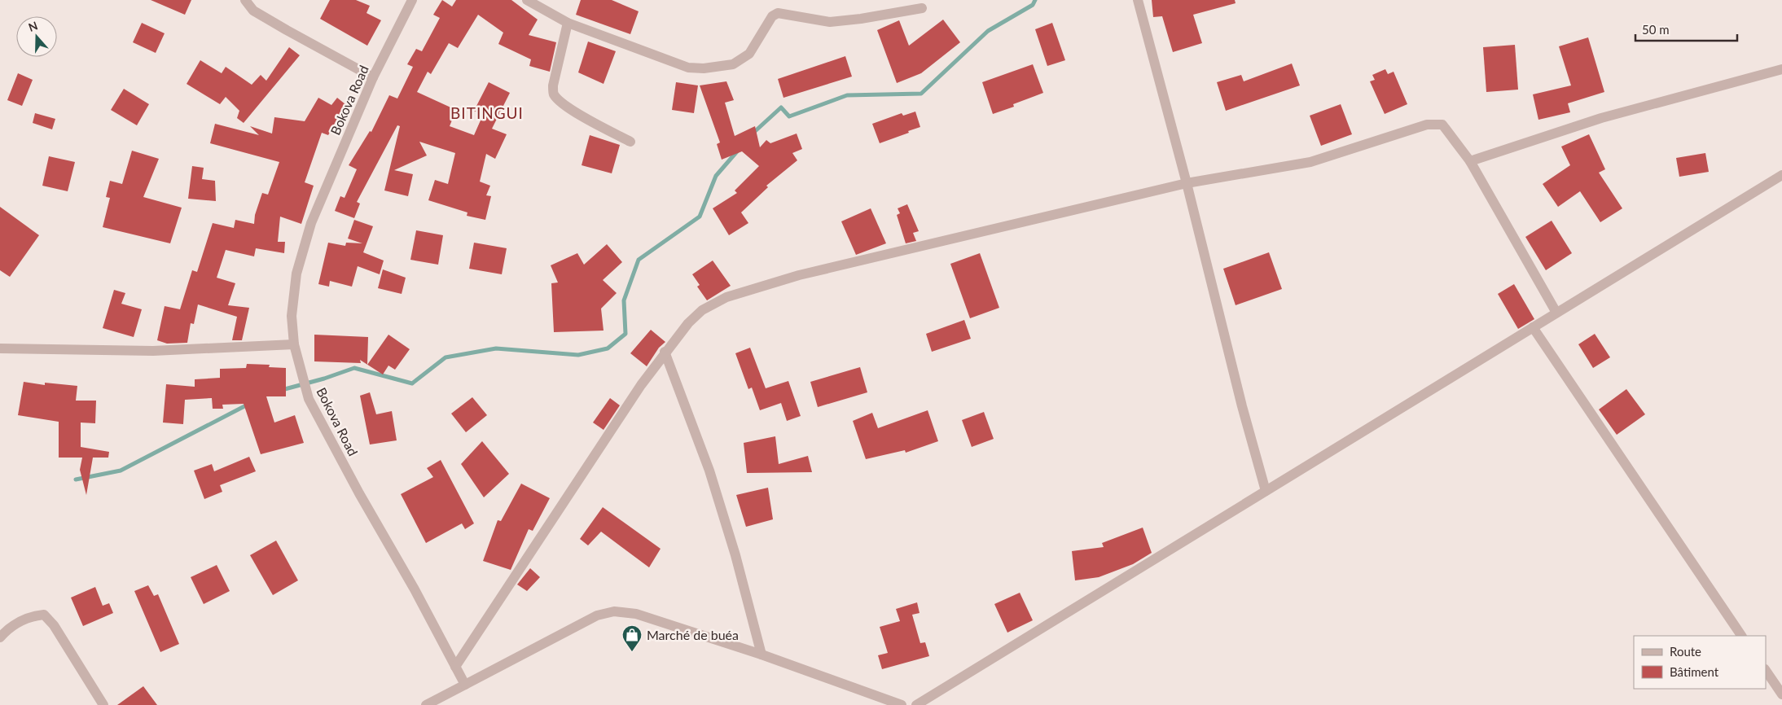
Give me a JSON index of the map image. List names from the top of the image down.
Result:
{
  "streets": {
    "street": ["Bokova Road"]
  },
  "districts": ["BITINGUI"],
  "places": {
    "shop": ["Marché de buéa"]
  },
  "legend": ["Route", "Bâtiment"],
  "scale_bar": "50 m",
  "north": "top"
}
